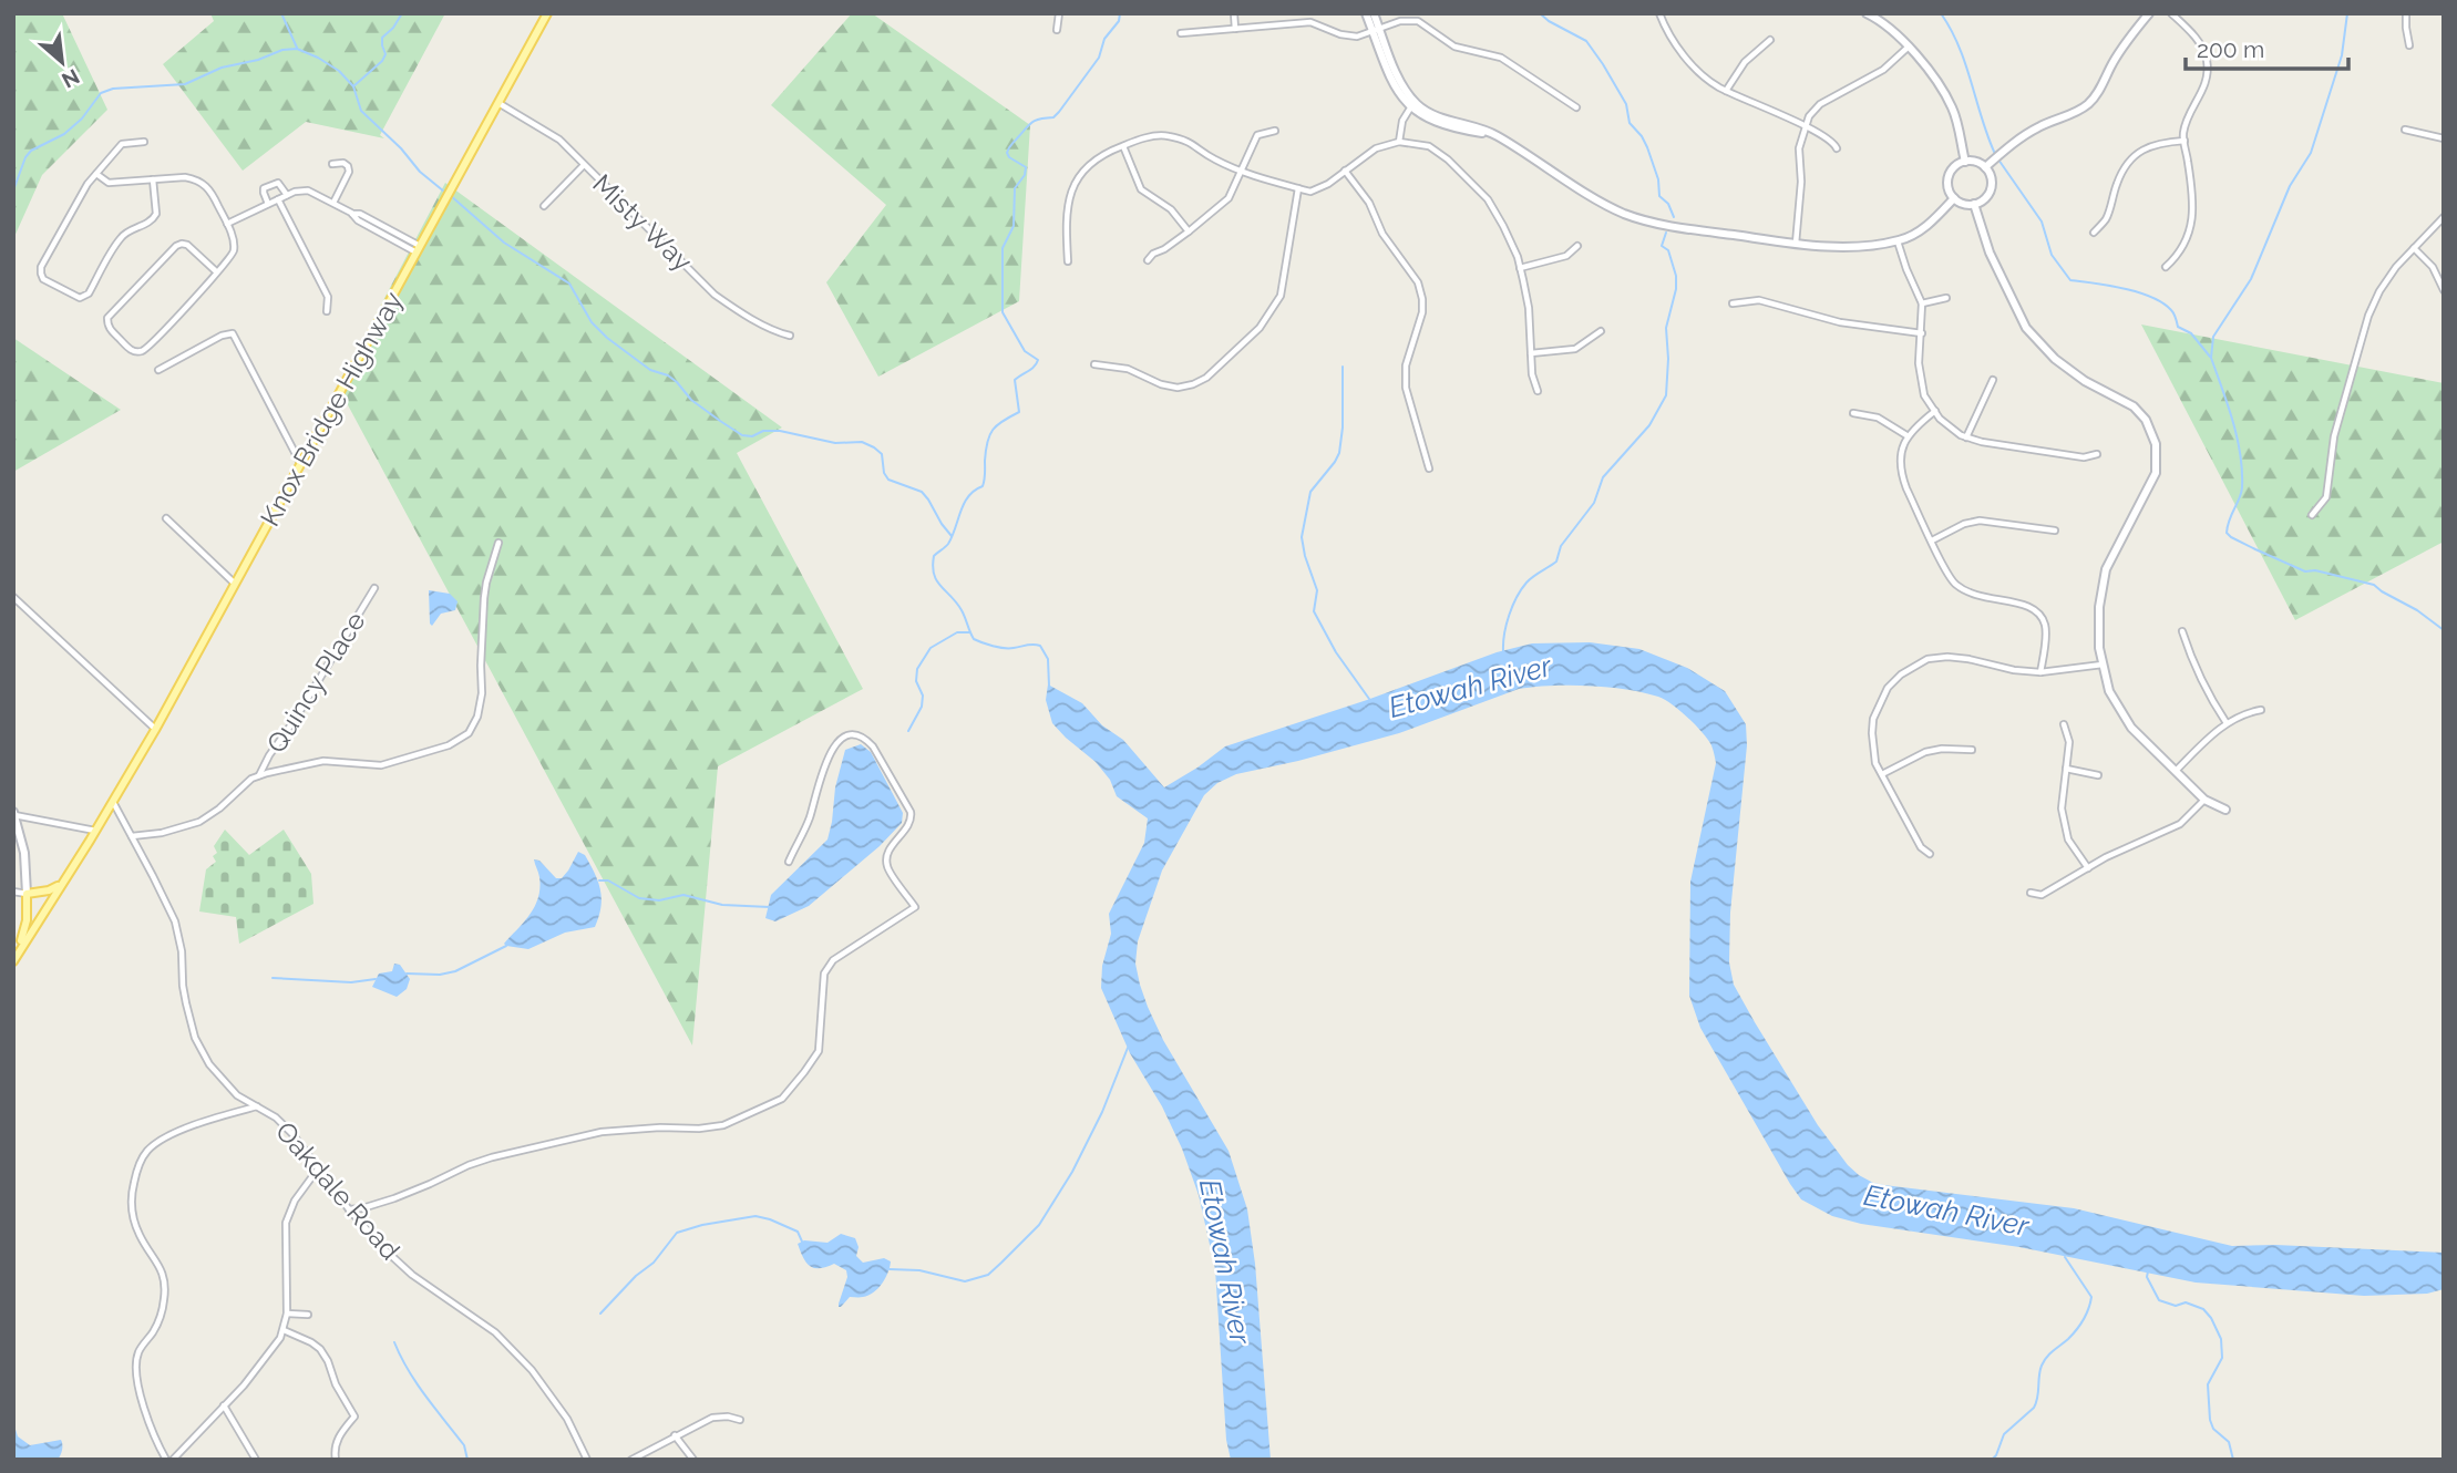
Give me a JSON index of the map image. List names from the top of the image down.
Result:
{
  "streets": {
    "main road": ["Knox Bridge Highway"],
    "street": ["Misty Way", "Quincy Place", "Oakdale Road"]
  },
  "crossings": [
    ["Misty Way", "Knox Bridge Highway"],
    ["Knox Bridge Highway", "Oakdale Road"]
  ],
  "water": ["Etowah River"],
  "scale_bar": "200 m",
  "north": "bottom right"
}
